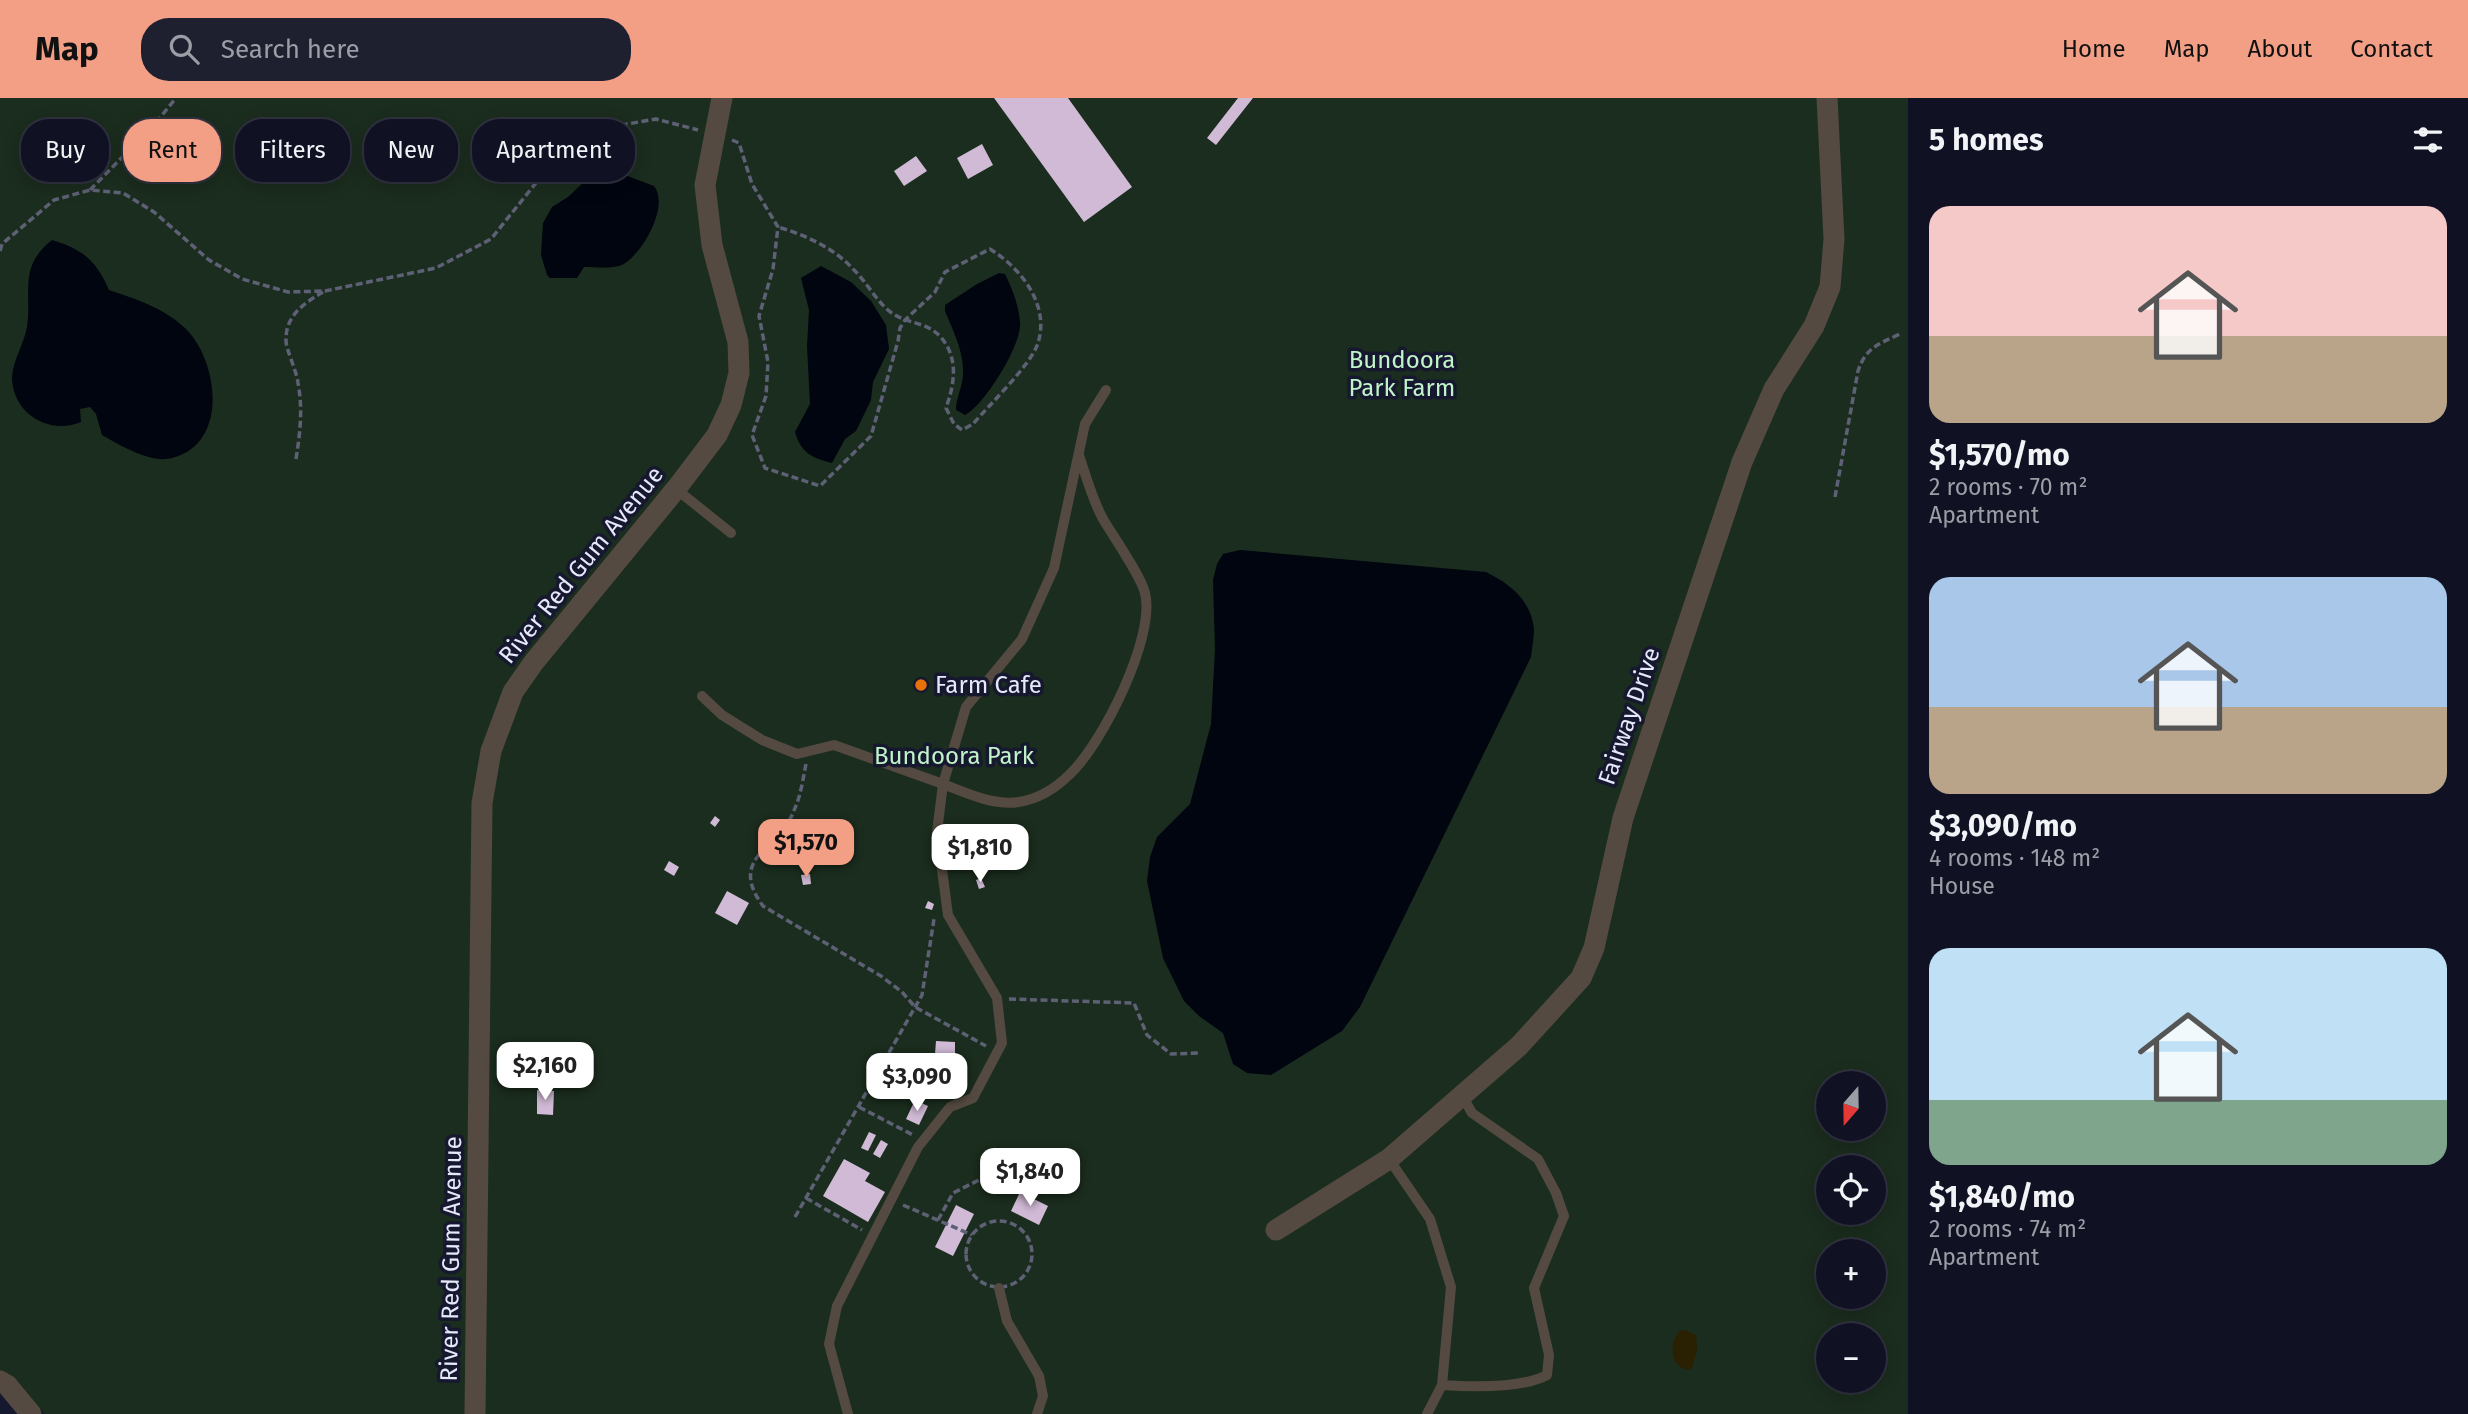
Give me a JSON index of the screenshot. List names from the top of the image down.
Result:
{
  "streets": {
    "street": ["River Red Gum Avenue", "Fairway Drive"]
  },
  "parks": ["Bundoora Park Farm", "Bundoora Park"],
  "places": ["Farm Cafe"],
  "north": "bottom",
  "page": {
    "header": "Map",
    "search": "Search here",
    "nav": [
      "Home",
      "Map",
      "About",
      "Contact"
    ],
    "heading": "5 homes",
    "chip": [
      "Buy",
      "Rent",
      "Filters",
      "New",
      "Apartment"
    ],
    "list": [
      {
        "name": "$1,570/mo",
        "note": "2 rooms · 70 m² · Apartment"
      },
      {
        "name": "$3,090/mo",
        "note": "4 rooms · 148 m² · House"
      },
      {
        "name": "$1,840/mo",
        "note": "2 rooms · 74 m² · Apartment"
      }
    ],
    "price": [
      "$1,570",
      "$1,810",
      "$2,160",
      "$3,090",
      "$1,840"
    ],
    "map_buttons": ["+", "−"]
  }
}
